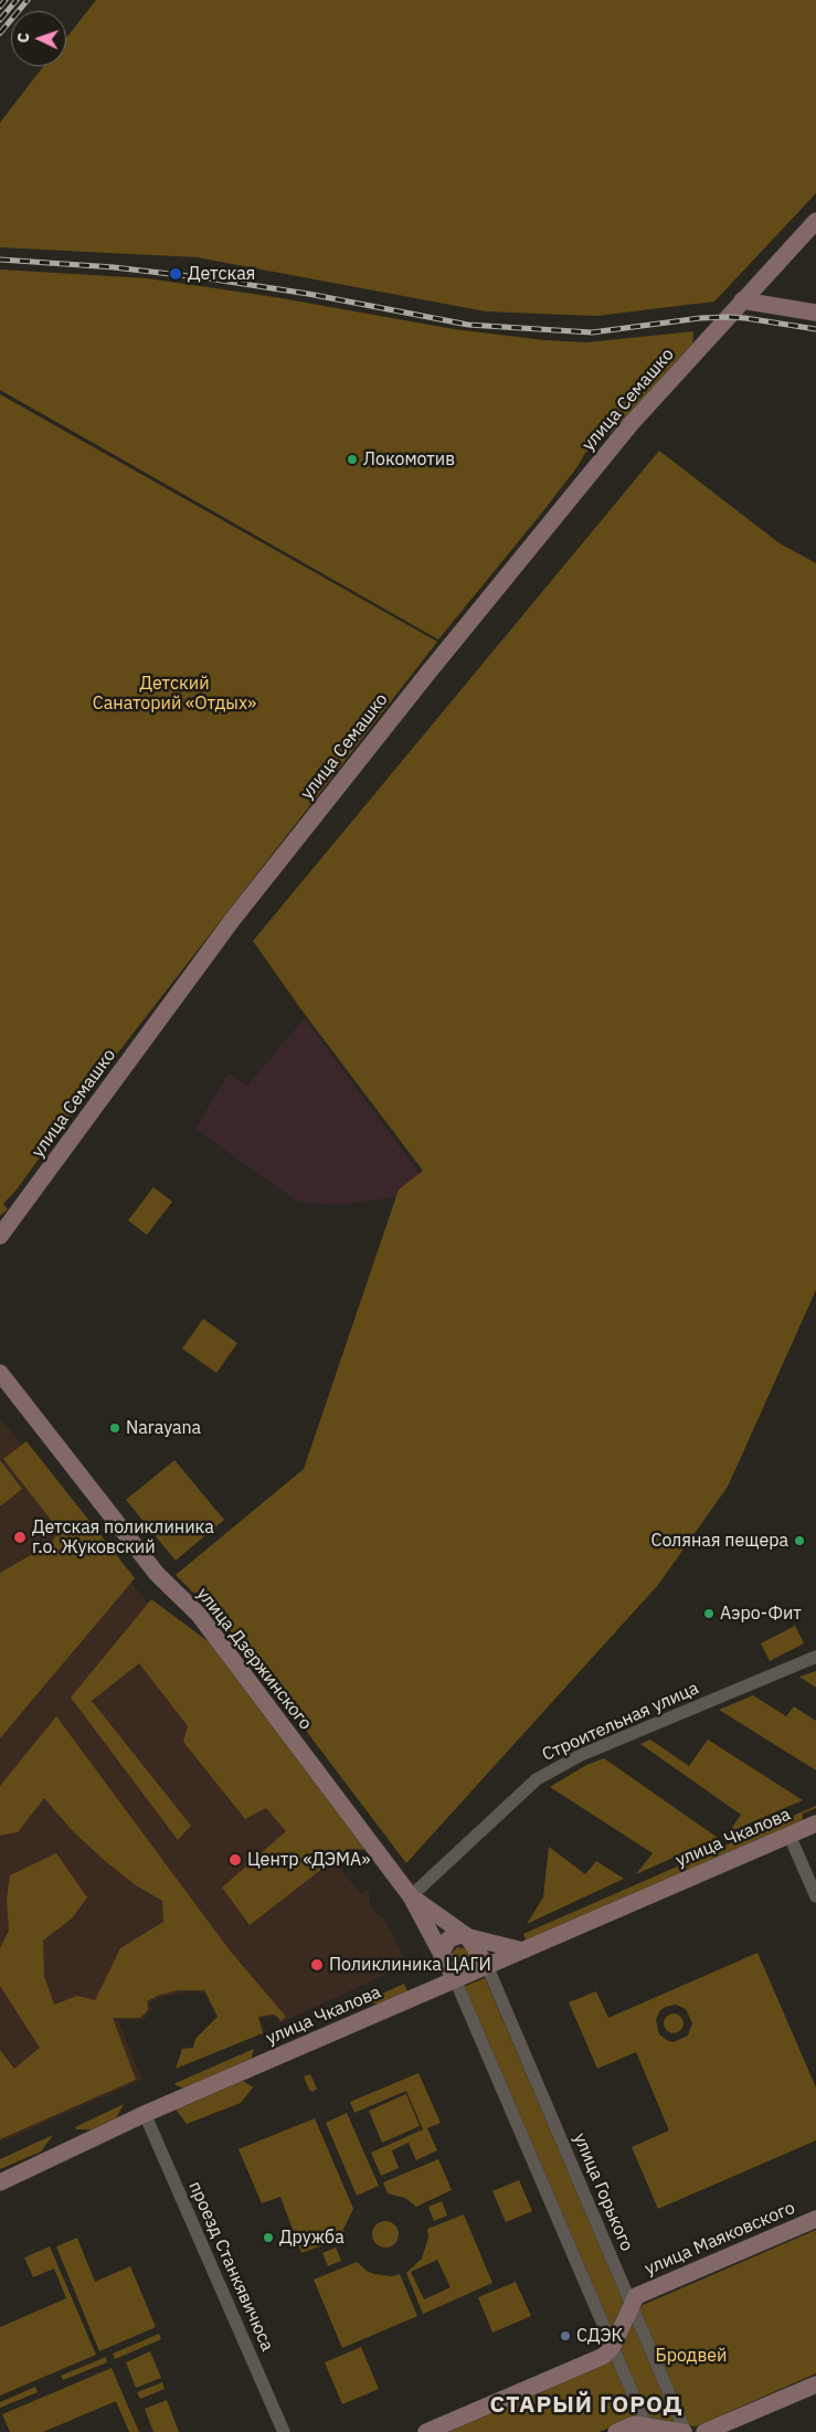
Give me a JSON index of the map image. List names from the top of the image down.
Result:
{
  "streets": {
    "street": [
      "улица Семашко",
      "улица Дзержинского",
      "Строительная улица",
      "улица Чкалова",
      "улица Горького",
      "улица Маяковского",
      "проезд Станкявичюса"
    ]
  },
  "crossings": [
    ["улица Дзержинского", "Строительная улица"],
    ["улица Дзержинского", "улица Чкалова"],
    ["улица Дзержинского", "улица Горького"],
    ["улица Чкалова", "улица Горького"],
    ["улица Чкалова", "проезд Станкявичюса"],
    ["улица Горького", "улица Маяковского"]
  ],
  "districts": ["СТАРЫЙ ГОРОД"],
  "parks": ["Детский Санаторий «Отдых»", "Бродвей"],
  "places": [
    "Детская",
    "Локомотив",
    "Narayana",
    "Детская поликлиника г.о. Жуковский",
    "Соляная пещера",
    "Аэро-Фит",
    "Центр «ДЭМА»",
    "Поликлиника ЦАГИ",
    "Дружба",
    "СДЭК"
  ],
  "north": "left"
}
